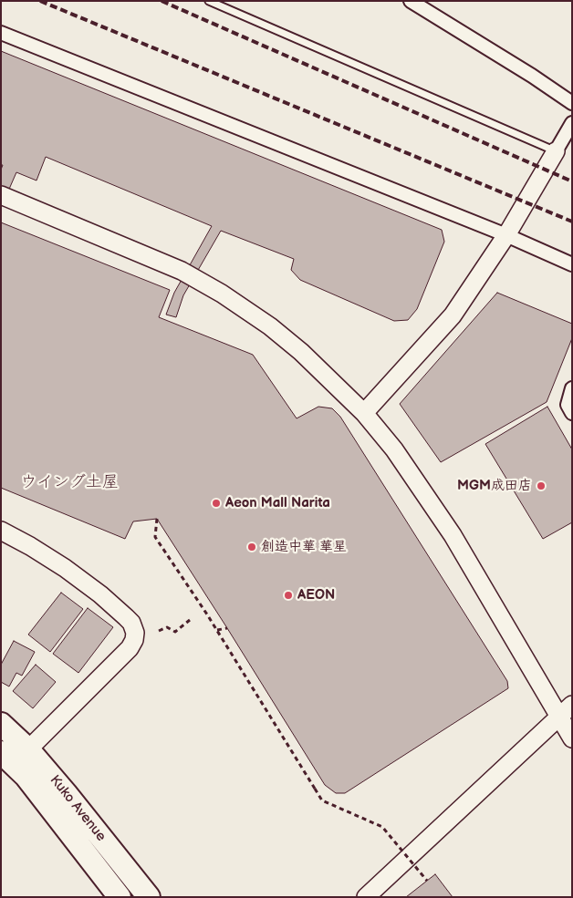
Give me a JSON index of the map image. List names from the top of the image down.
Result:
{
  "streets": {
    "highway": ["Kuko Avenue"]
  },
  "districts": ["ウイング土屋"],
  "places": [
    "MGM成田店",
    "Aeon Mall Narita",
    "創造中華 華星",
    "AEON"
  ]
}
